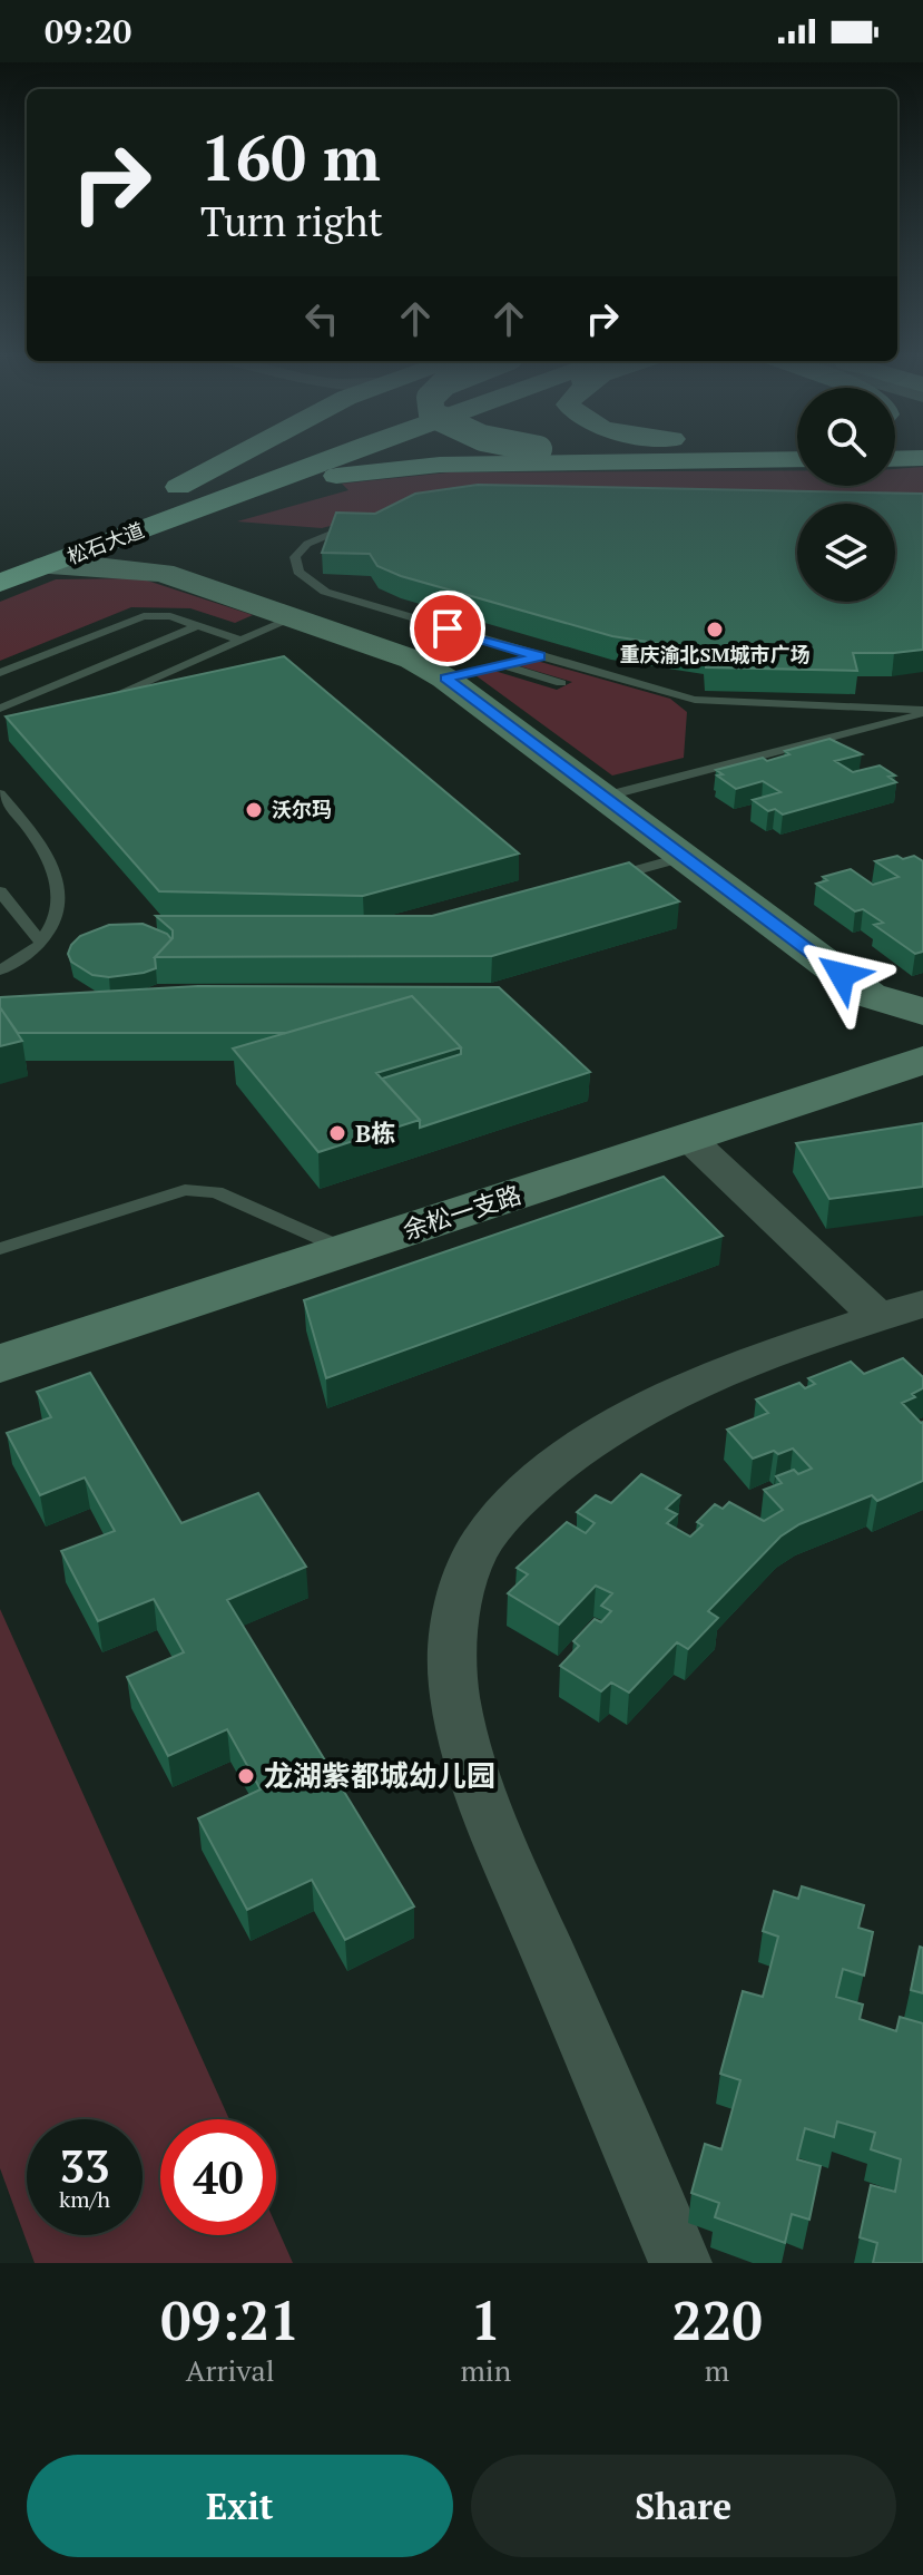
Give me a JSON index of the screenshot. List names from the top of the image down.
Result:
{
  "streets": {
    "highway": ["松石大道"],
    "street": ["余松一支路"]
  },
  "places": [
    "重庆渝北SM城市广场",
    "沃尔玛",
    "B栋",
    "龙湖紫都城幼儿园"
  ],
  "page": {
    "status": "09:20",
    "turn": ["160 m", "Turn right"],
    "speed": "33 km/h",
    "limit": "40",
    "eta": [
      "09:21",
      "Arrival",
      "1",
      "min",
      "220",
      "m"
    ],
    "buttons": ["Exit", "Share"]
  }
}
